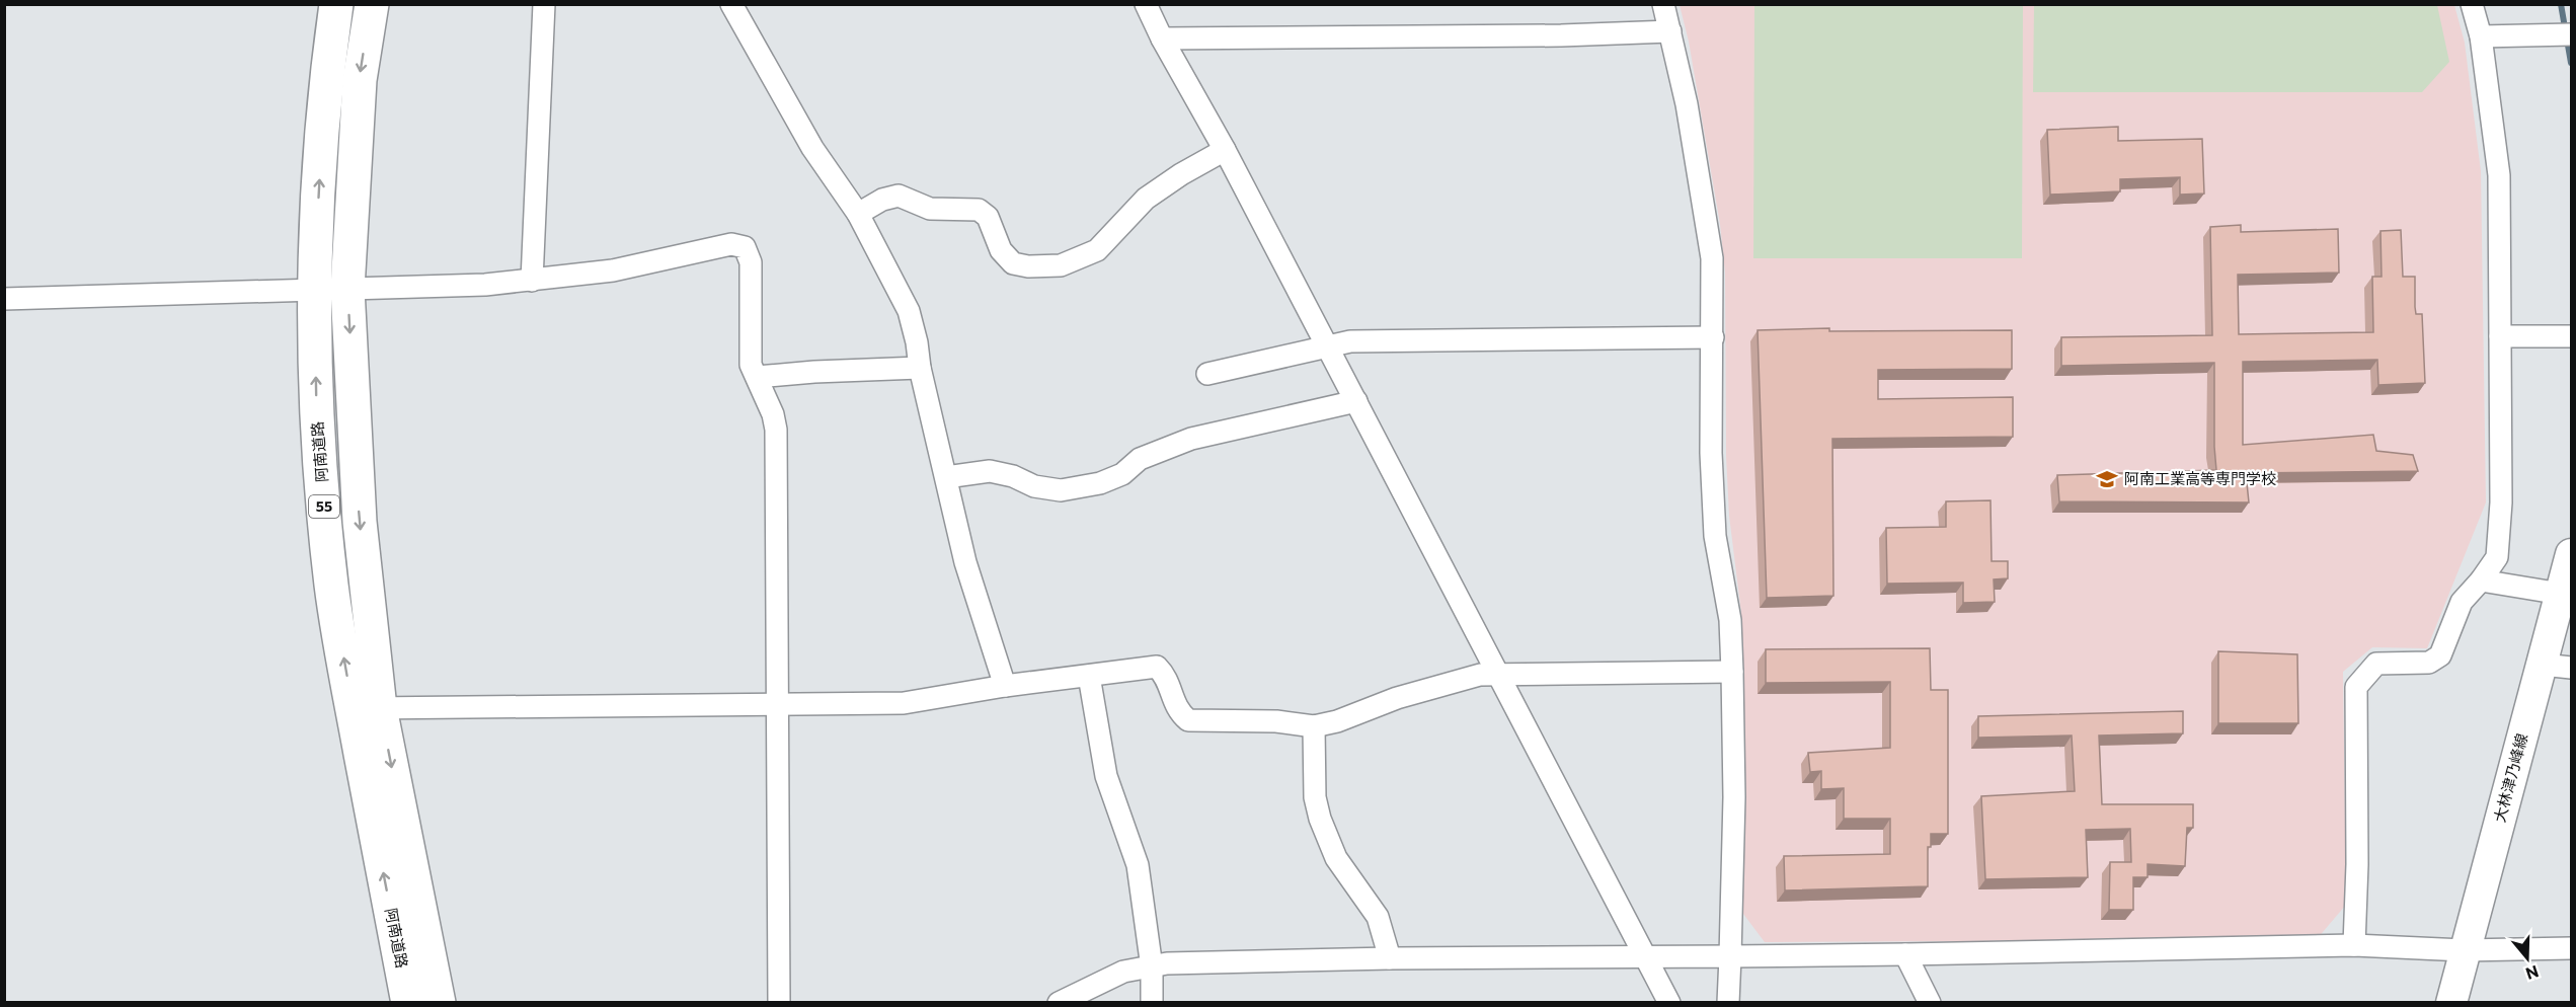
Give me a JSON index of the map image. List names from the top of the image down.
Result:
{
  "streets": {
    "highway": ["阿南道路", "55"],
    "main road": ["大林津乃峰線"]
  },
  "places": {
    "school or university": ["阿南工業高等専門学校"]
  },
  "north": "bottom"
}
